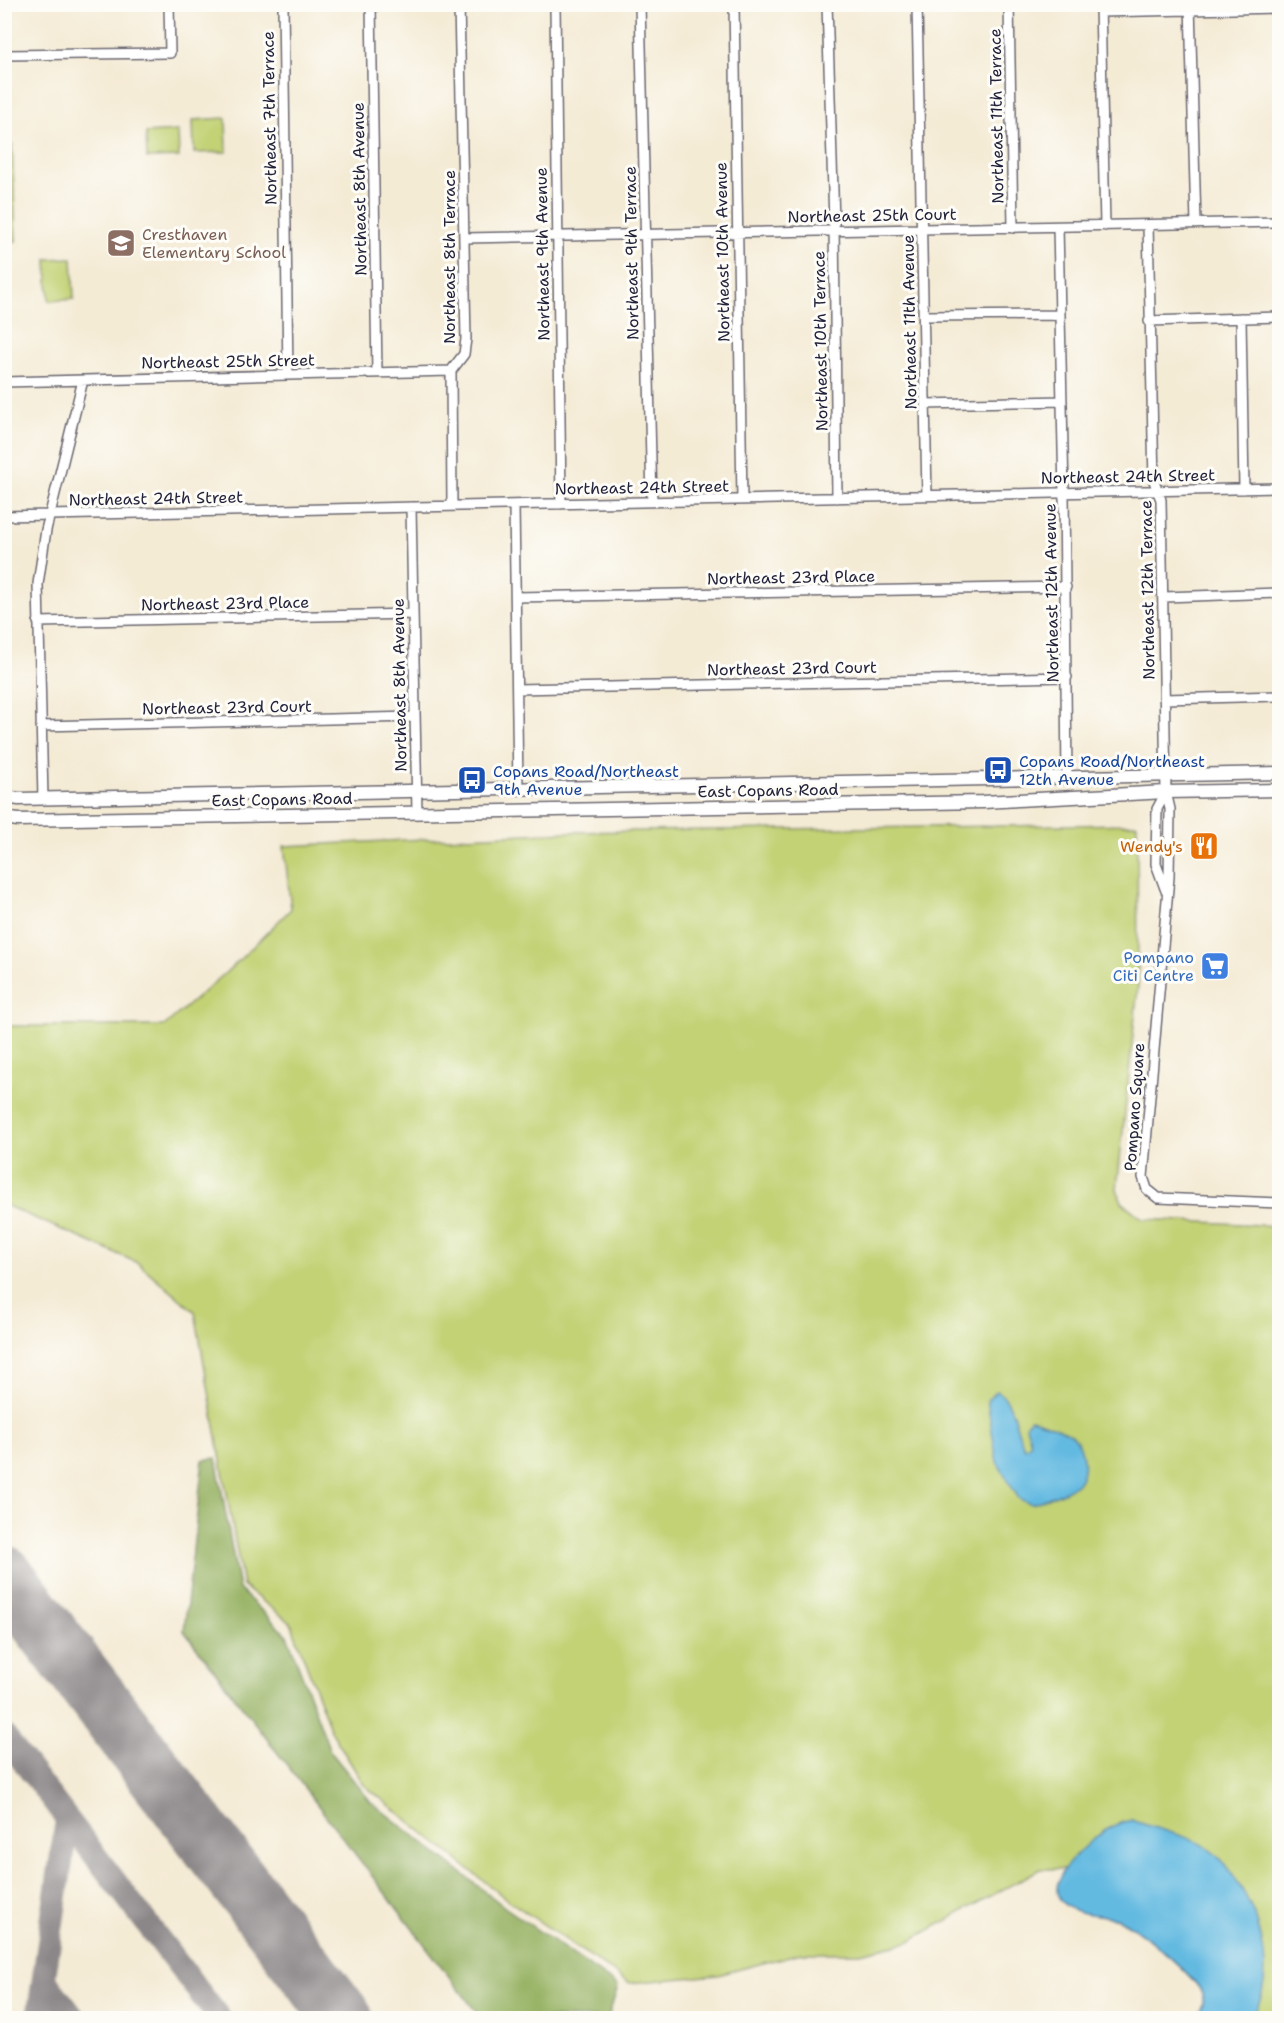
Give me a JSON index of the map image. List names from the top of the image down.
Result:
{
  "streets": {
    "main road": ["East Copans Road"],
    "street": [
      "Northeast 11th Terrace",
      "Northeast 7th Terrace",
      "Northeast 8th Avenue",
      "Northeast 25th Court",
      "Northeast 10th Avenue",
      "Northeast 9th Terrace",
      "Northeast 9th Avenue",
      "Northeast 8th Terrace",
      "Northeast 11th Avenue",
      "Northeast 10th Terrace",
      "Northeast 25th Street",
      "Northeast 24th Street",
      "Northeast 23rd Place",
      "Northeast 12th Terrace",
      "Northeast 12th Avenue",
      "Northeast 23rd Court",
      "Pompano Square"
    ]
  },
  "crossings": [
    ["Northeast 11th Terrace", "Northeast 25th Court"],
    ["Northeast 7th Terrace", "Northeast 25th Street"],
    ["Northeast 8th Avenue", "Northeast 25th Street"],
    ["Northeast 8th Avenue", "Northeast 24th Street"],
    ["Northeast 8th Avenue", "Northeast 23rd Place"],
    ["Northeast 8th Avenue", "Northeast 23rd Court"],
    ["Northeast 8th Avenue", "East Copans Road"],
    ["Northeast 25th Court", "Northeast 10th Avenue"],
    ["Northeast 25th Court", "Northeast 9th Terrace"],
    ["Northeast 25th Court", "Northeast 9th Avenue"],
    ["Northeast 25th Court", "Northeast 8th Terrace"],
    ["Northeast 25th Court", "Northeast 11th Avenue"],
    ["Northeast 25th Court", "Northeast 10th Terrace"],
    ["Northeast 25th Court", "Northeast 12th Terrace"],
    ["Northeast 25th Court", "Northeast 12th Avenue"],
    ["Northeast 10th Avenue", "Northeast 24th Street"],
    ["Northeast 9th Terrace", "Northeast 24th Street"],
    ["Northeast 9th Avenue", "Northeast 24th Street"],
    ["Northeast 8th Terrace", "Northeast 25th Street"],
    ["Northeast 8th Terrace", "Northeast 24th Street"],
    ["Northeast 11th Avenue", "Northeast 24th Street"],
    ["Northeast 10th Terrace", "Northeast 24th Street"],
    ["Northeast 24th Street", "Northeast 12th Terrace"],
    ["Northeast 24th Street", "Northeast 12th Avenue"],
    ["Northeast 23rd Place", "Northeast 12th Avenue"],
    ["Northeast 12th Terrace", "East Copans Road"],
    ["Northeast 12th Terrace", "Pompano Square"],
    ["Northeast 12th Avenue", "Northeast 23rd Court"],
    ["Northeast 12th Avenue", "East Copans Road"],
    ["East Copans Road", "Pompano Square"]
  ],
  "places": {
    "school or university": ["Cresthaven Elementary School"],
    "bus stop": ["Copans Road/Northeast 12th Avenue", "Copans Road/Northeast 9th Avenue"],
    "restaurant": ["Wendy's"],
    "supermarket": ["Pompano Citi Centre"]
  }
}
